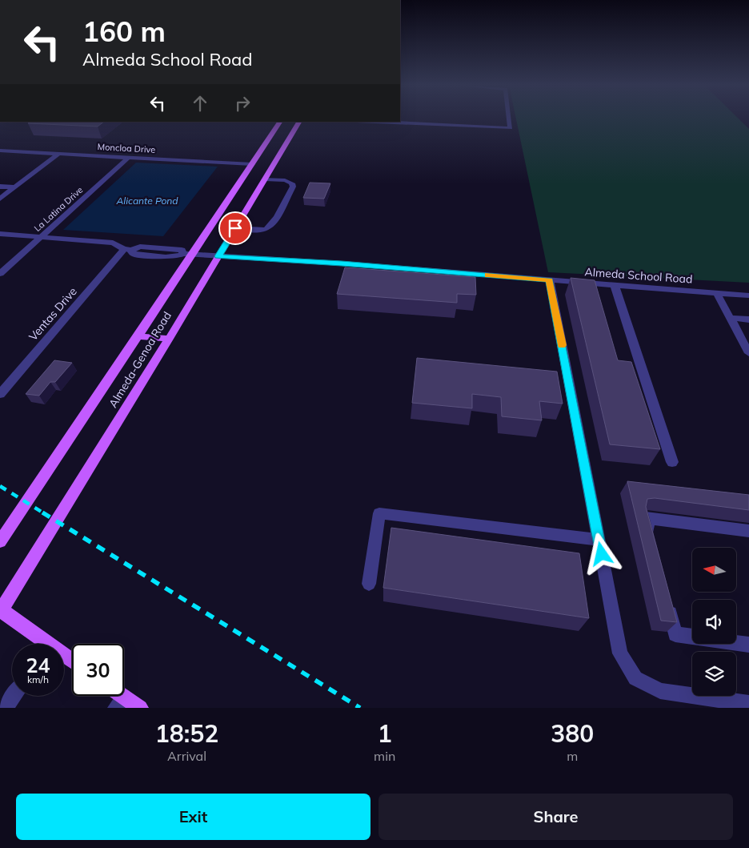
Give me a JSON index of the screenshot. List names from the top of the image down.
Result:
{
  "streets": {
    "main road": ["Almeda-Genoa Road"],
    "street": [
      "Moncloa Drive",
      "La Latina Drive",
      "Almeda School Road",
      "Ventas Drive"
    ]
  },
  "crossings": [
    ["Moncloa Drive", "La Latina Drive"],
    ["Moncloa Drive", "Almeda-Genoa Road"],
    ["Almeda School Road", "Almeda-Genoa Road"]
  ],
  "water": ["Alicante Pond"],
  "north": "left",
  "page": {
    "turn": ["160 m", "Almeda School Road"],
    "speed": "24 km/h",
    "limit": "30",
    "eta": [
      "18:52",
      "Arrival",
      "1",
      "min",
      "380",
      "m"
    ],
    "buttons": ["Exit", "Share"]
  }
}
